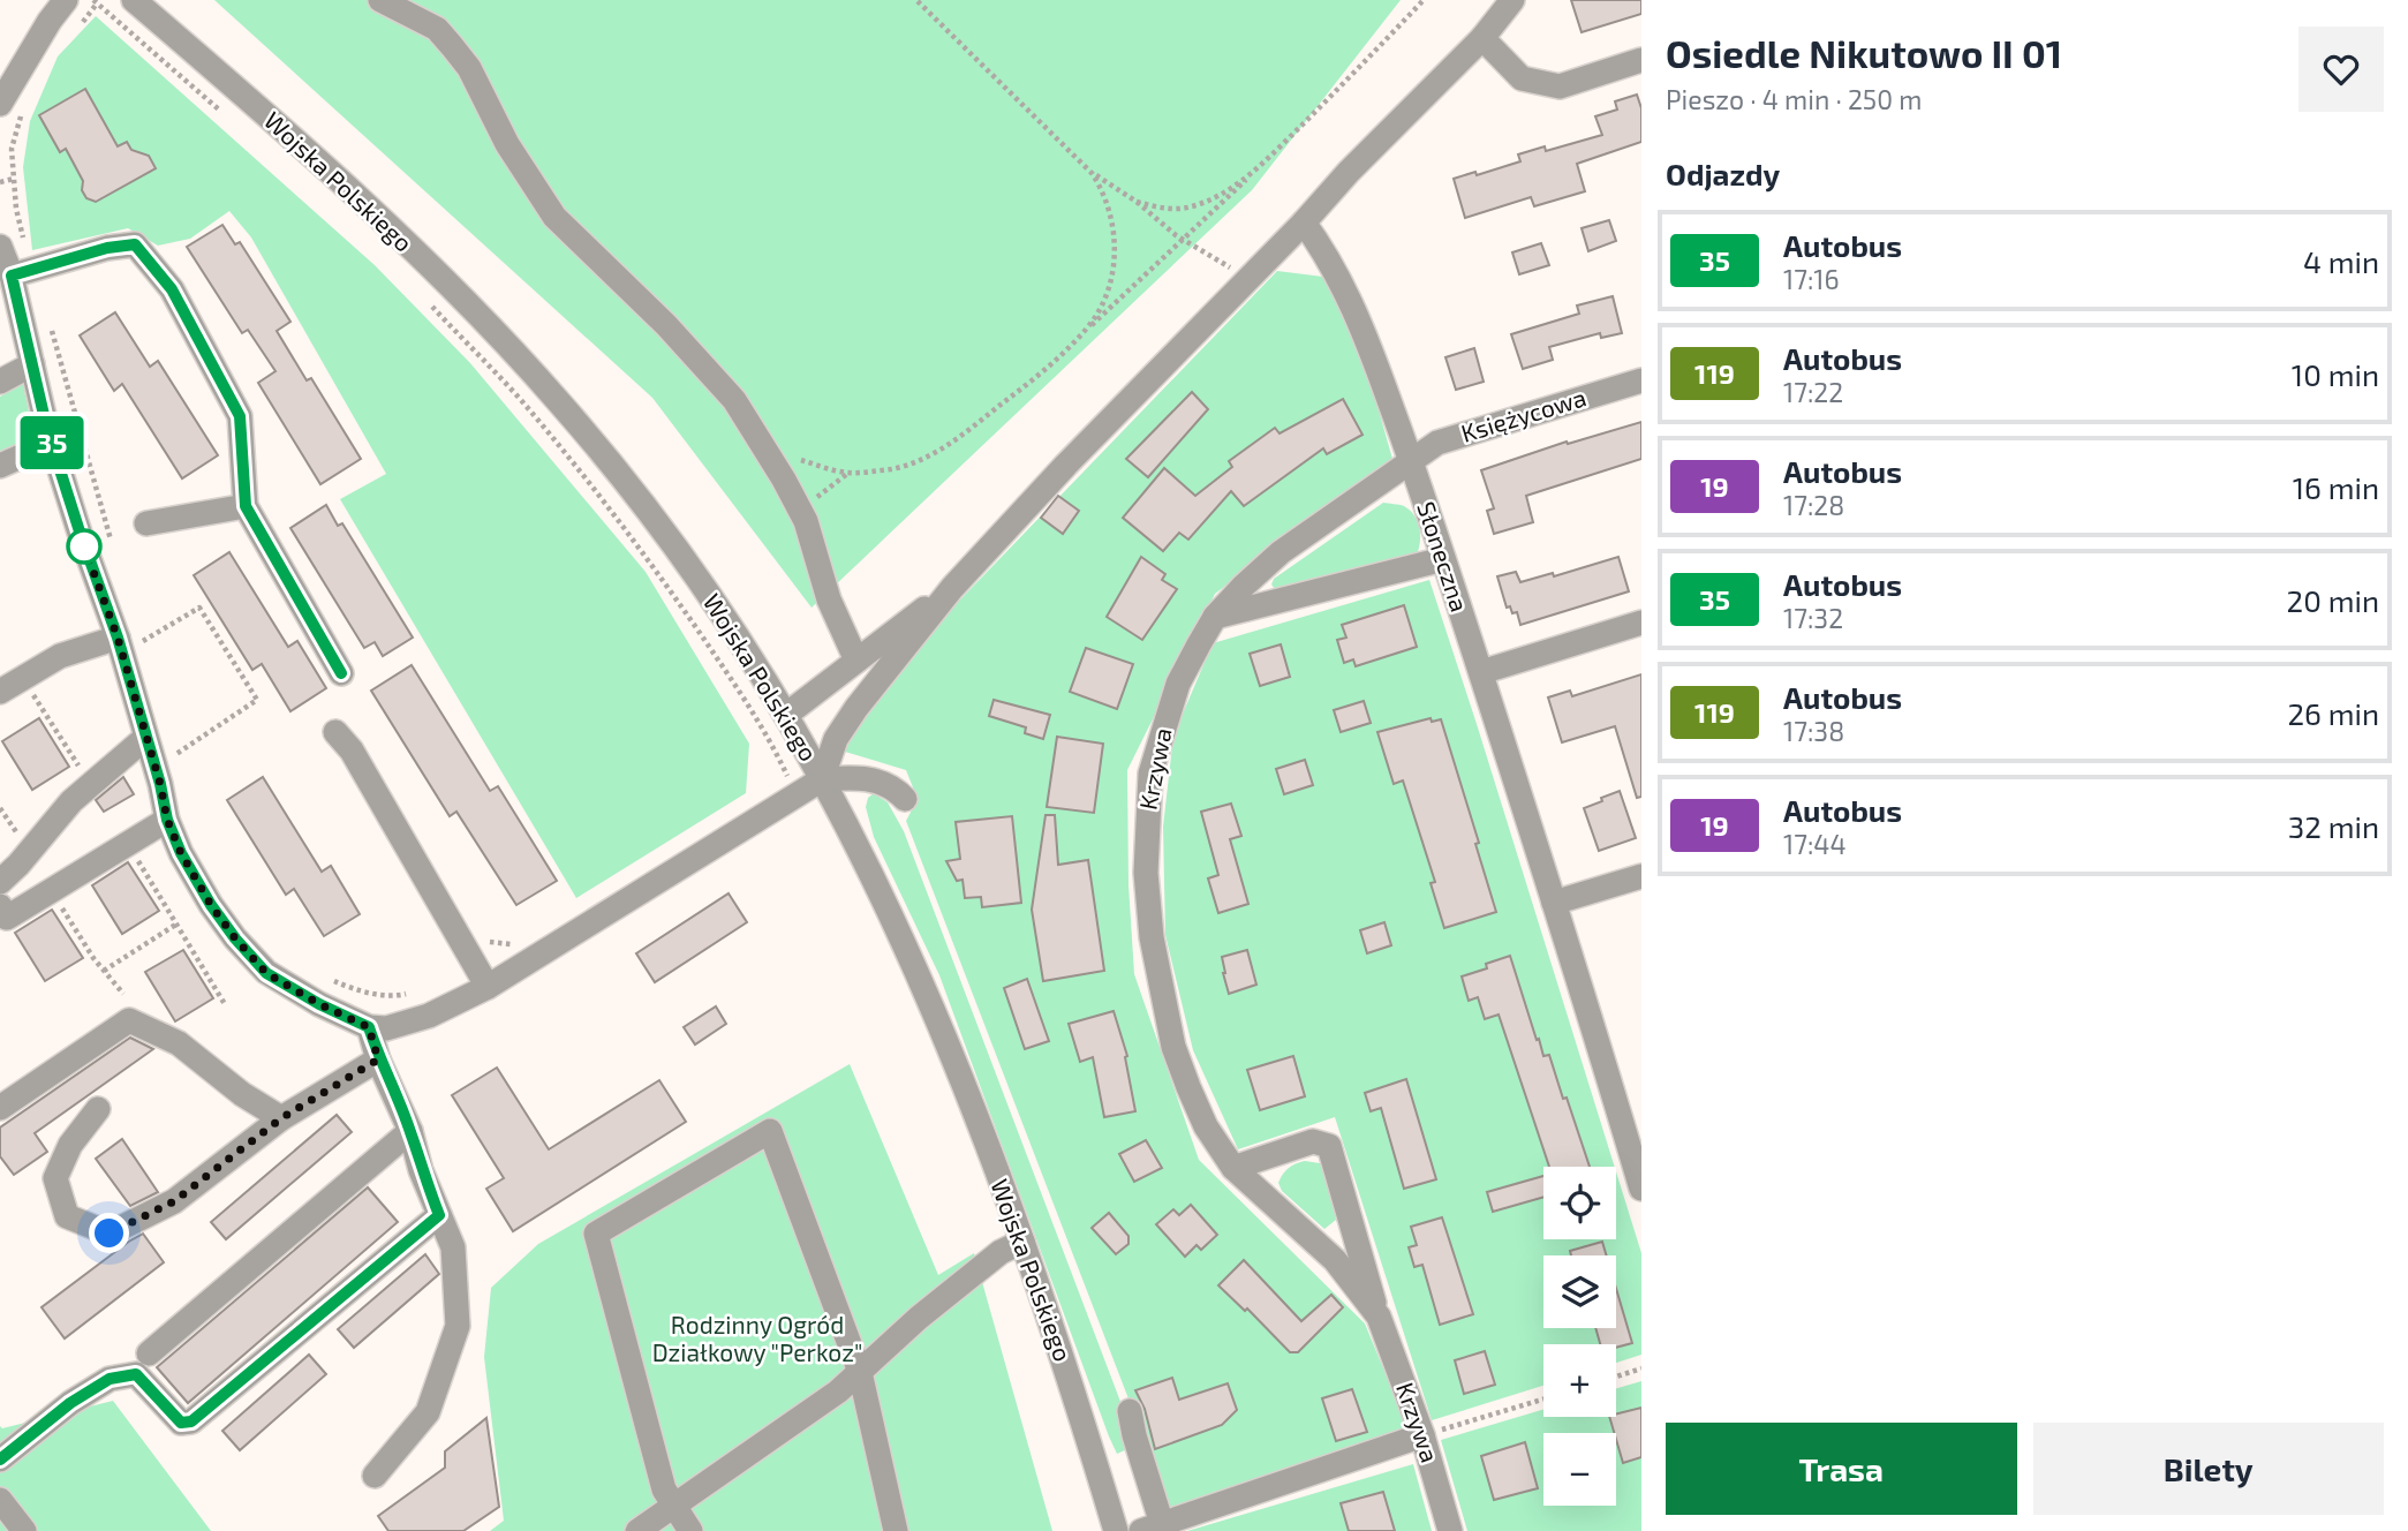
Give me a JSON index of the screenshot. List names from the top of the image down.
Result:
{
  "streets": {
    "street": [
      "Wojska Polskiego",
      "Księżycowa",
      "Słoneczna",
      "Krzywa"
    ]
  },
  "crossings": [
    ["Księżycowa", "Słoneczna"],
    ["Księżycowa", "Krzywa"],
    ["Słoneczna", "Krzywa"]
  ],
  "parks": ["Rodzinny Ogród Działkowy \"Perkoz\""],
  "lines": ["bus line 35"],
  "page": {
    "on_map": "35",
    "heading": [
      ["Osiedle Nikutowo II 01", "Pieszo · 4 min · 250 m"],
      "Odjazdy"
    ],
    "list": [
      {
        "mark": "35",
        "name": "Autobus",
        "note": "17:16",
        "value": "4 min"
      },
      {
        "mark": "119",
        "name": "Autobus",
        "note": "17:22",
        "value": "10 min"
      },
      {
        "mark": "19",
        "name": "Autobus",
        "note": "17:28",
        "value": "16 min"
      },
      {
        "mark": "35",
        "name": "Autobus",
        "note": "17:32",
        "value": "20 min"
      },
      {
        "mark": "119",
        "name": "Autobus",
        "note": "17:38",
        "value": "26 min"
      },
      {
        "mark": "19",
        "name": "Autobus",
        "note": "17:44",
        "value": "32 min"
      }
    ],
    "map_buttons": ["+", "−"],
    "buttons": ["Trasa", "Bilety"]
  }
}
